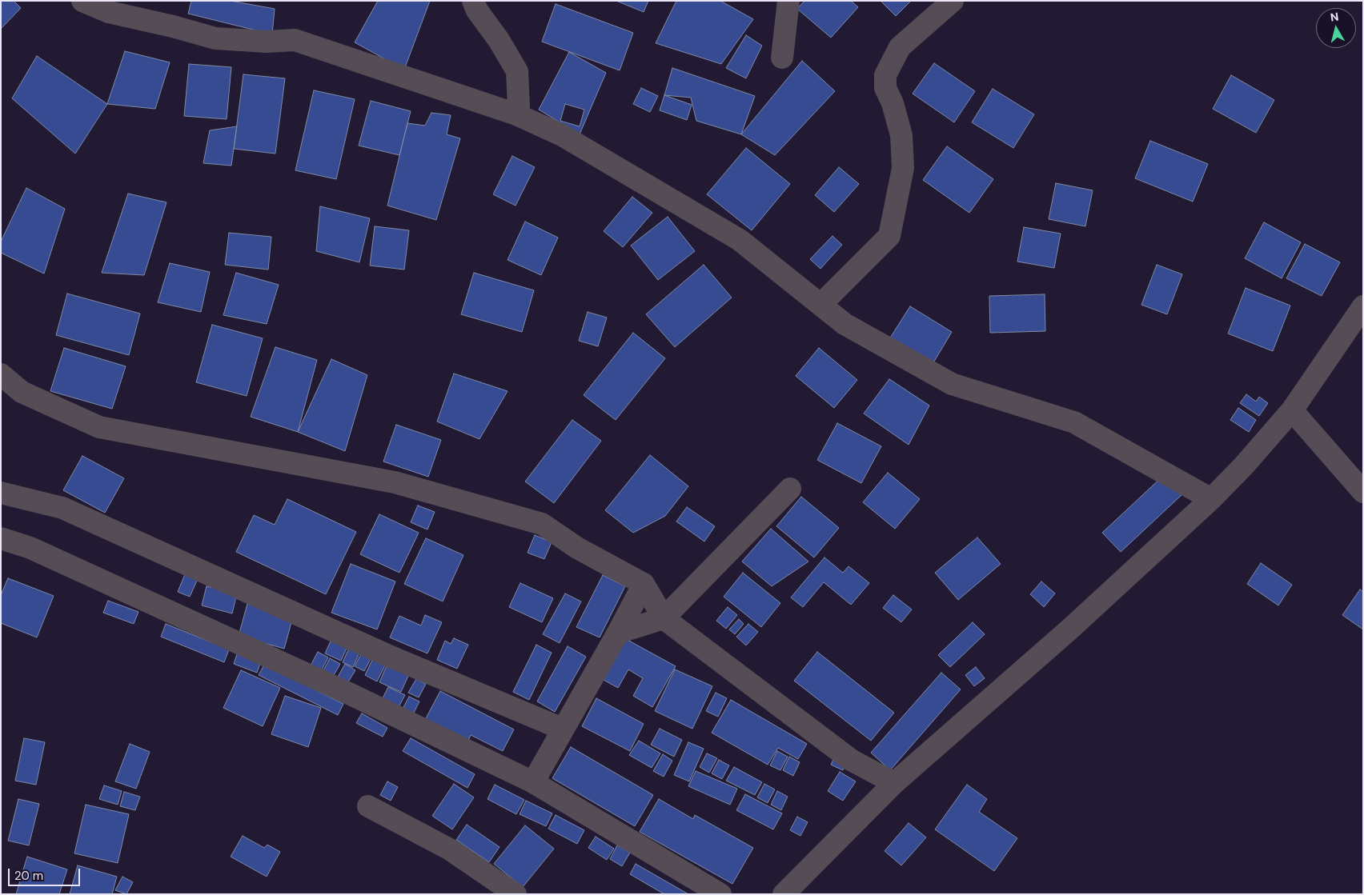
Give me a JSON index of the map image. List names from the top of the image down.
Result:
{
  "scale_bar": "20 m",
  "north": "top"
}
